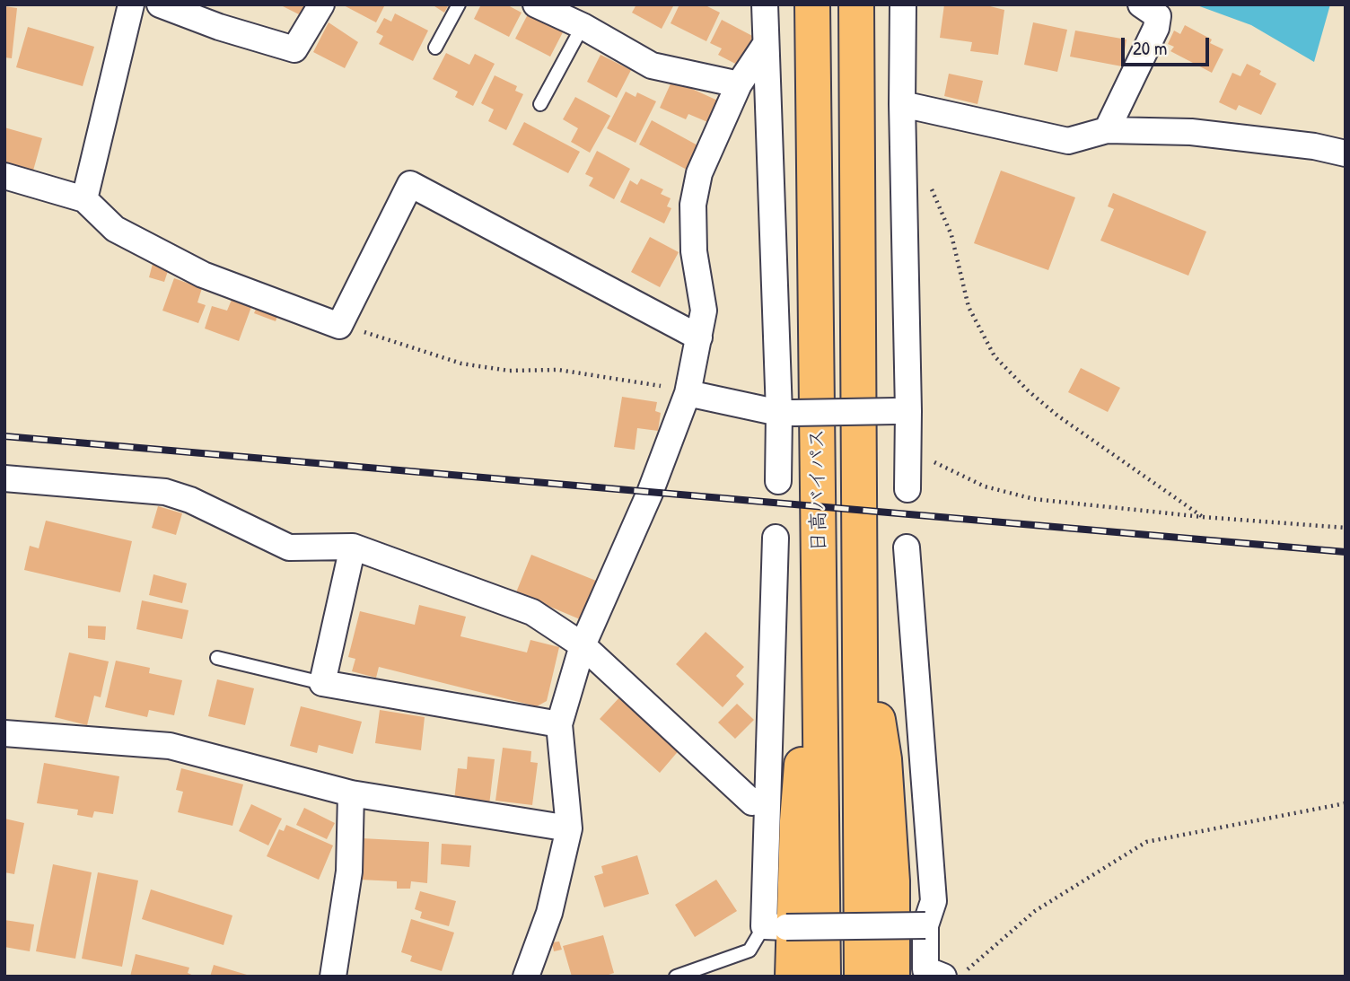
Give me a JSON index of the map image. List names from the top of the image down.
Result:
{
  "streets": {
    "highway": ["日高バイパス"]
  },
  "scale_bar": "20 m"
}
